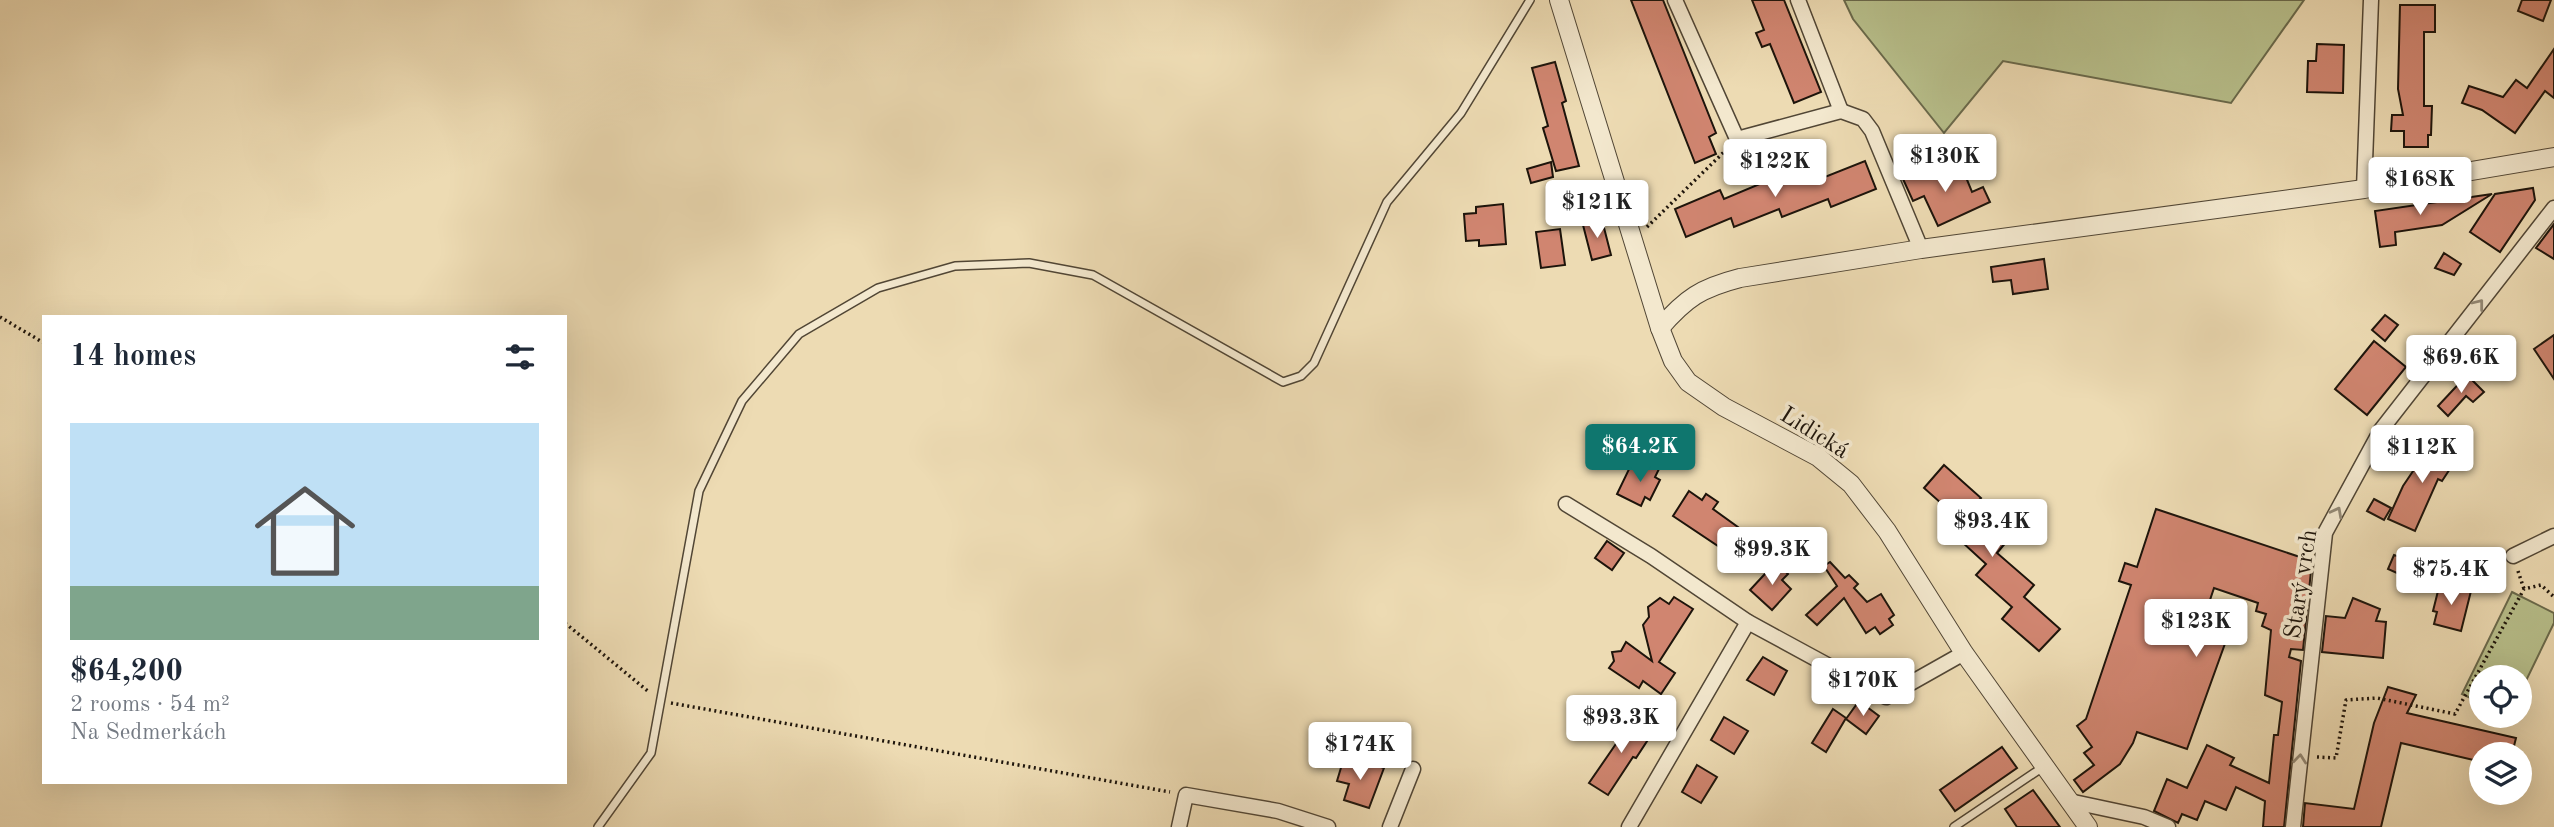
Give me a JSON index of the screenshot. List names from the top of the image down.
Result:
{
  "streets": {
    "street": ["Lidická", "Starý vrch"]
  },
  "one_way": ["Starý vrch"],
  "page": {
    "price": [
      "$130K",
      "$122K",
      "$168K",
      "$121K",
      "$69.6K",
      "$64.2K",
      "$112K",
      "$93.4K",
      "$99.3K",
      "$75.4K",
      "$123K",
      "$170K",
      "$93.3K",
      "$174K"
    ],
    "heading": "14 homes",
    "list": [
      {
        "name": "$64,200",
        "note": "2 rooms · 54 m² · Na Sedmerkách"
      }
    ]
  }
}
